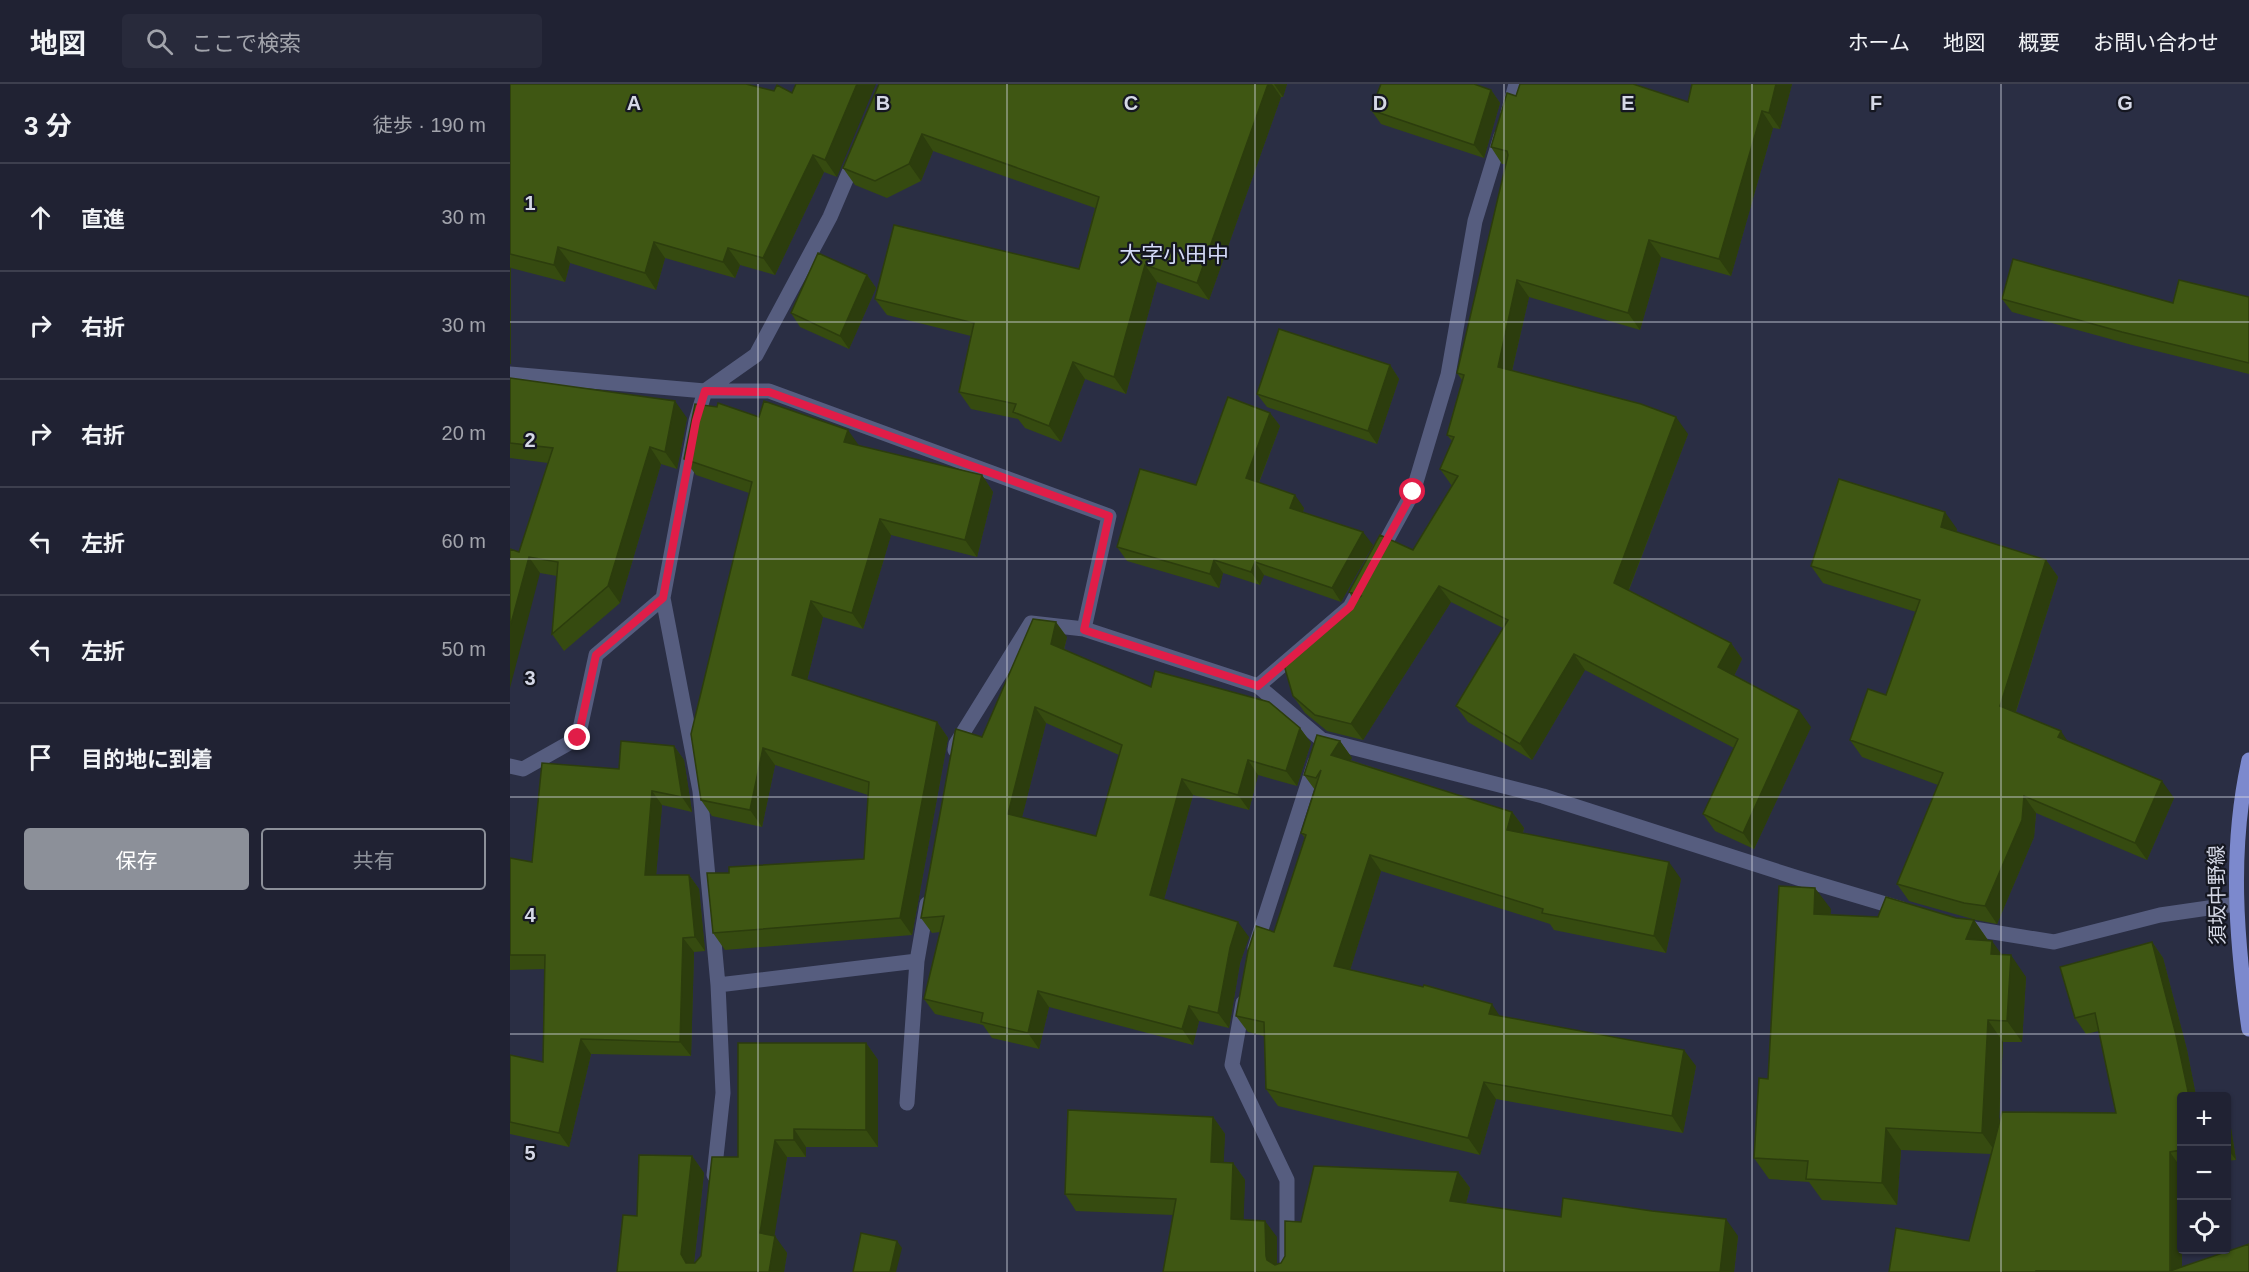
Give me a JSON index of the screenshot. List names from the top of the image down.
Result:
{
  "streets": {
    "main road": ["須坂中野線"]
  },
  "districts": ["大字小田中"],
  "page": {
    "header": "地図",
    "search": "ここで検索",
    "nav": [
      "ホーム",
      "地図",
      "概要",
      "お問い合わせ"
    ],
    "heading": ["3 分", "徒歩 · 190 m"],
    "list": [
      ["直進", "30 m"],
      ["右折", "30 m"],
      ["右折", "20 m"],
      ["左折", "60 m"],
      ["左折", "50 m"],
      "目的地に到着"
    ],
    "buttons": ["保存", "共有"],
    "map_buttons": ["+", "−"]
  },
  "grid": {
    "columns": [
      "A",
      "B",
      "C",
      "D",
      "E",
      "F",
      "G"
    ],
    "rows": [
      "1",
      "2",
      "3",
      "4",
      "5"
    ]
  }
}
